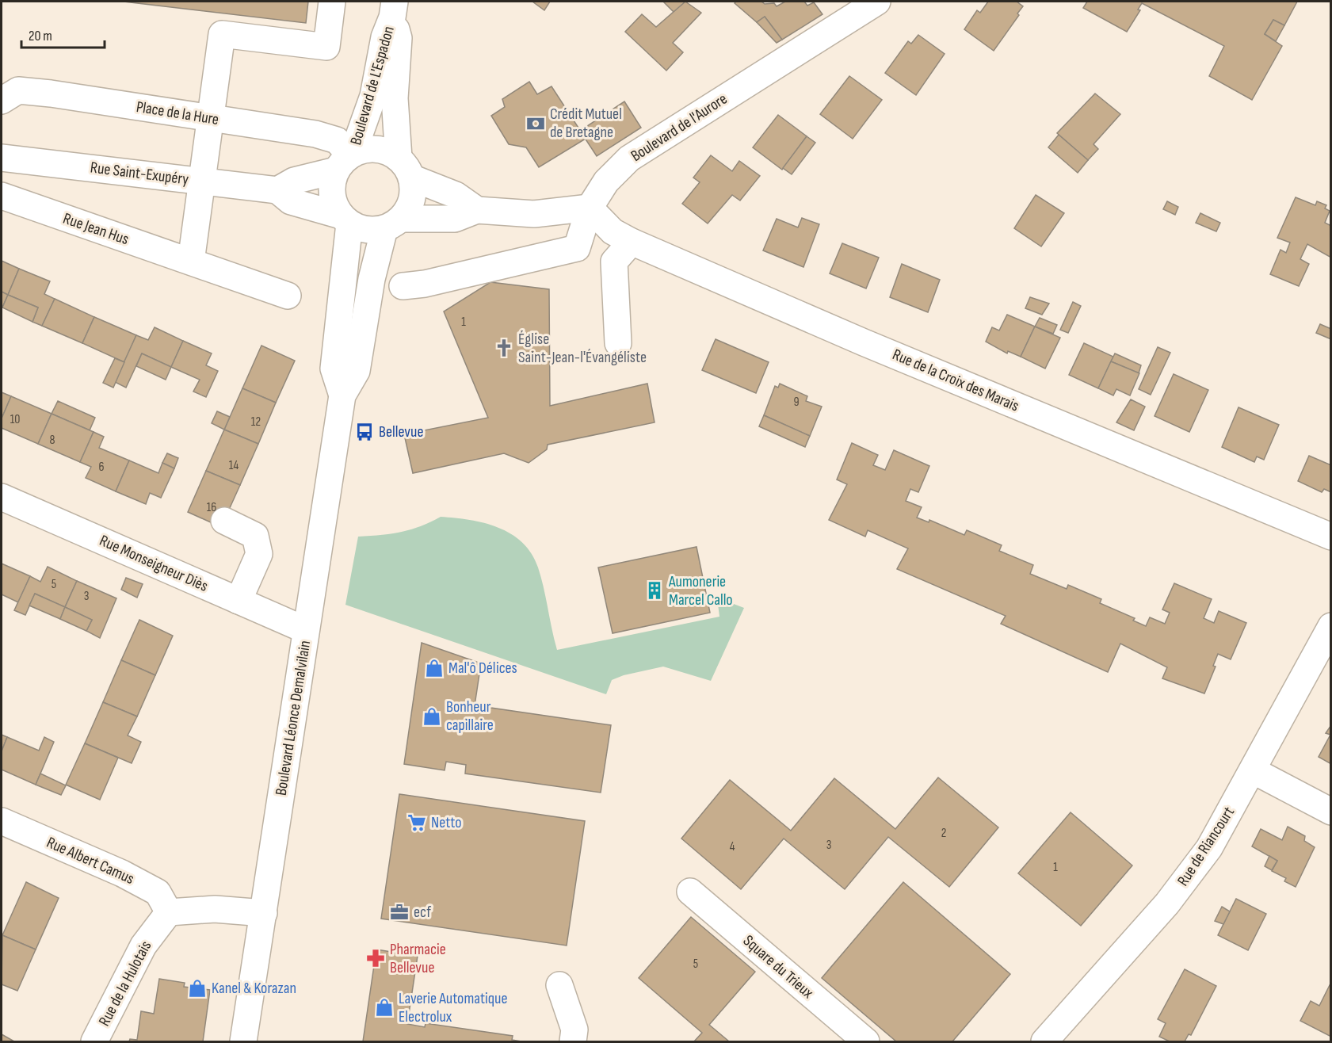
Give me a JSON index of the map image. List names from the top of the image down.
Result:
{
  "streets": {
    "street": [
      "Boulevard de L'Espadon",
      "Place de la Hure",
      "Boulevard de l'Aurore",
      "Rue Saint-Exupéry",
      "Rue Jean Hus",
      "Rue de la Croix des Marais",
      "Rue Monseigneur Diès",
      "Boulevard Léonce Demalvilain",
      "Rue de Riancourt",
      "Rue Albert Camus",
      "Square du Trieux",
      "Rue de la Hulotais"
    ]
  },
  "crossings": [
    ["Boulevard de L'Espadon", "Place de la Hure"],
    ["Boulevard de L'Espadon", "Rue Saint-Exupéry"],
    ["Boulevard de L'Espadon", "Boulevard Léonce Demalvilain"],
    ["Place de la Hure", "Rue Saint-Exupéry"],
    ["Place de la Hure", "Boulevard Léonce Demalvilain"],
    ["Boulevard de l'Aurore", "Rue de la Croix des Marais"],
    ["Rue Saint-Exupéry", "Boulevard Léonce Demalvilain"],
    ["Rue Monseigneur Diès", "Boulevard Léonce Demalvilain"],
    ["Rue Albert Camus", "Rue de la Hulotais"]
  ],
  "places": {
    "bank": ["Crédit Mutuel de Bretagne"],
    "church": ["Église Saint-Jean-l'Évangéliste"],
    "bus stop": ["Bellevue"],
    "building": ["Aumonerie Marcel Callo"],
    "shop": [
      "Mal'ô Délices",
      "Bonheur capillaire",
      "Kanel & Korazan",
      "Laverie Automatique Electrolux"
    ],
    "supermarket": ["Netto"],
    "office": ["ecf"],
    "pharmacy": ["Pharmacie Bellevue"]
  },
  "house_numbers": [
    "1",
    "9",
    "10",
    "12",
    "8",
    "14",
    "6",
    "16",
    "5",
    "3",
    "2",
    "3",
    "4",
    "1",
    "5"
  ],
  "scale_bar": "20 m"
}
